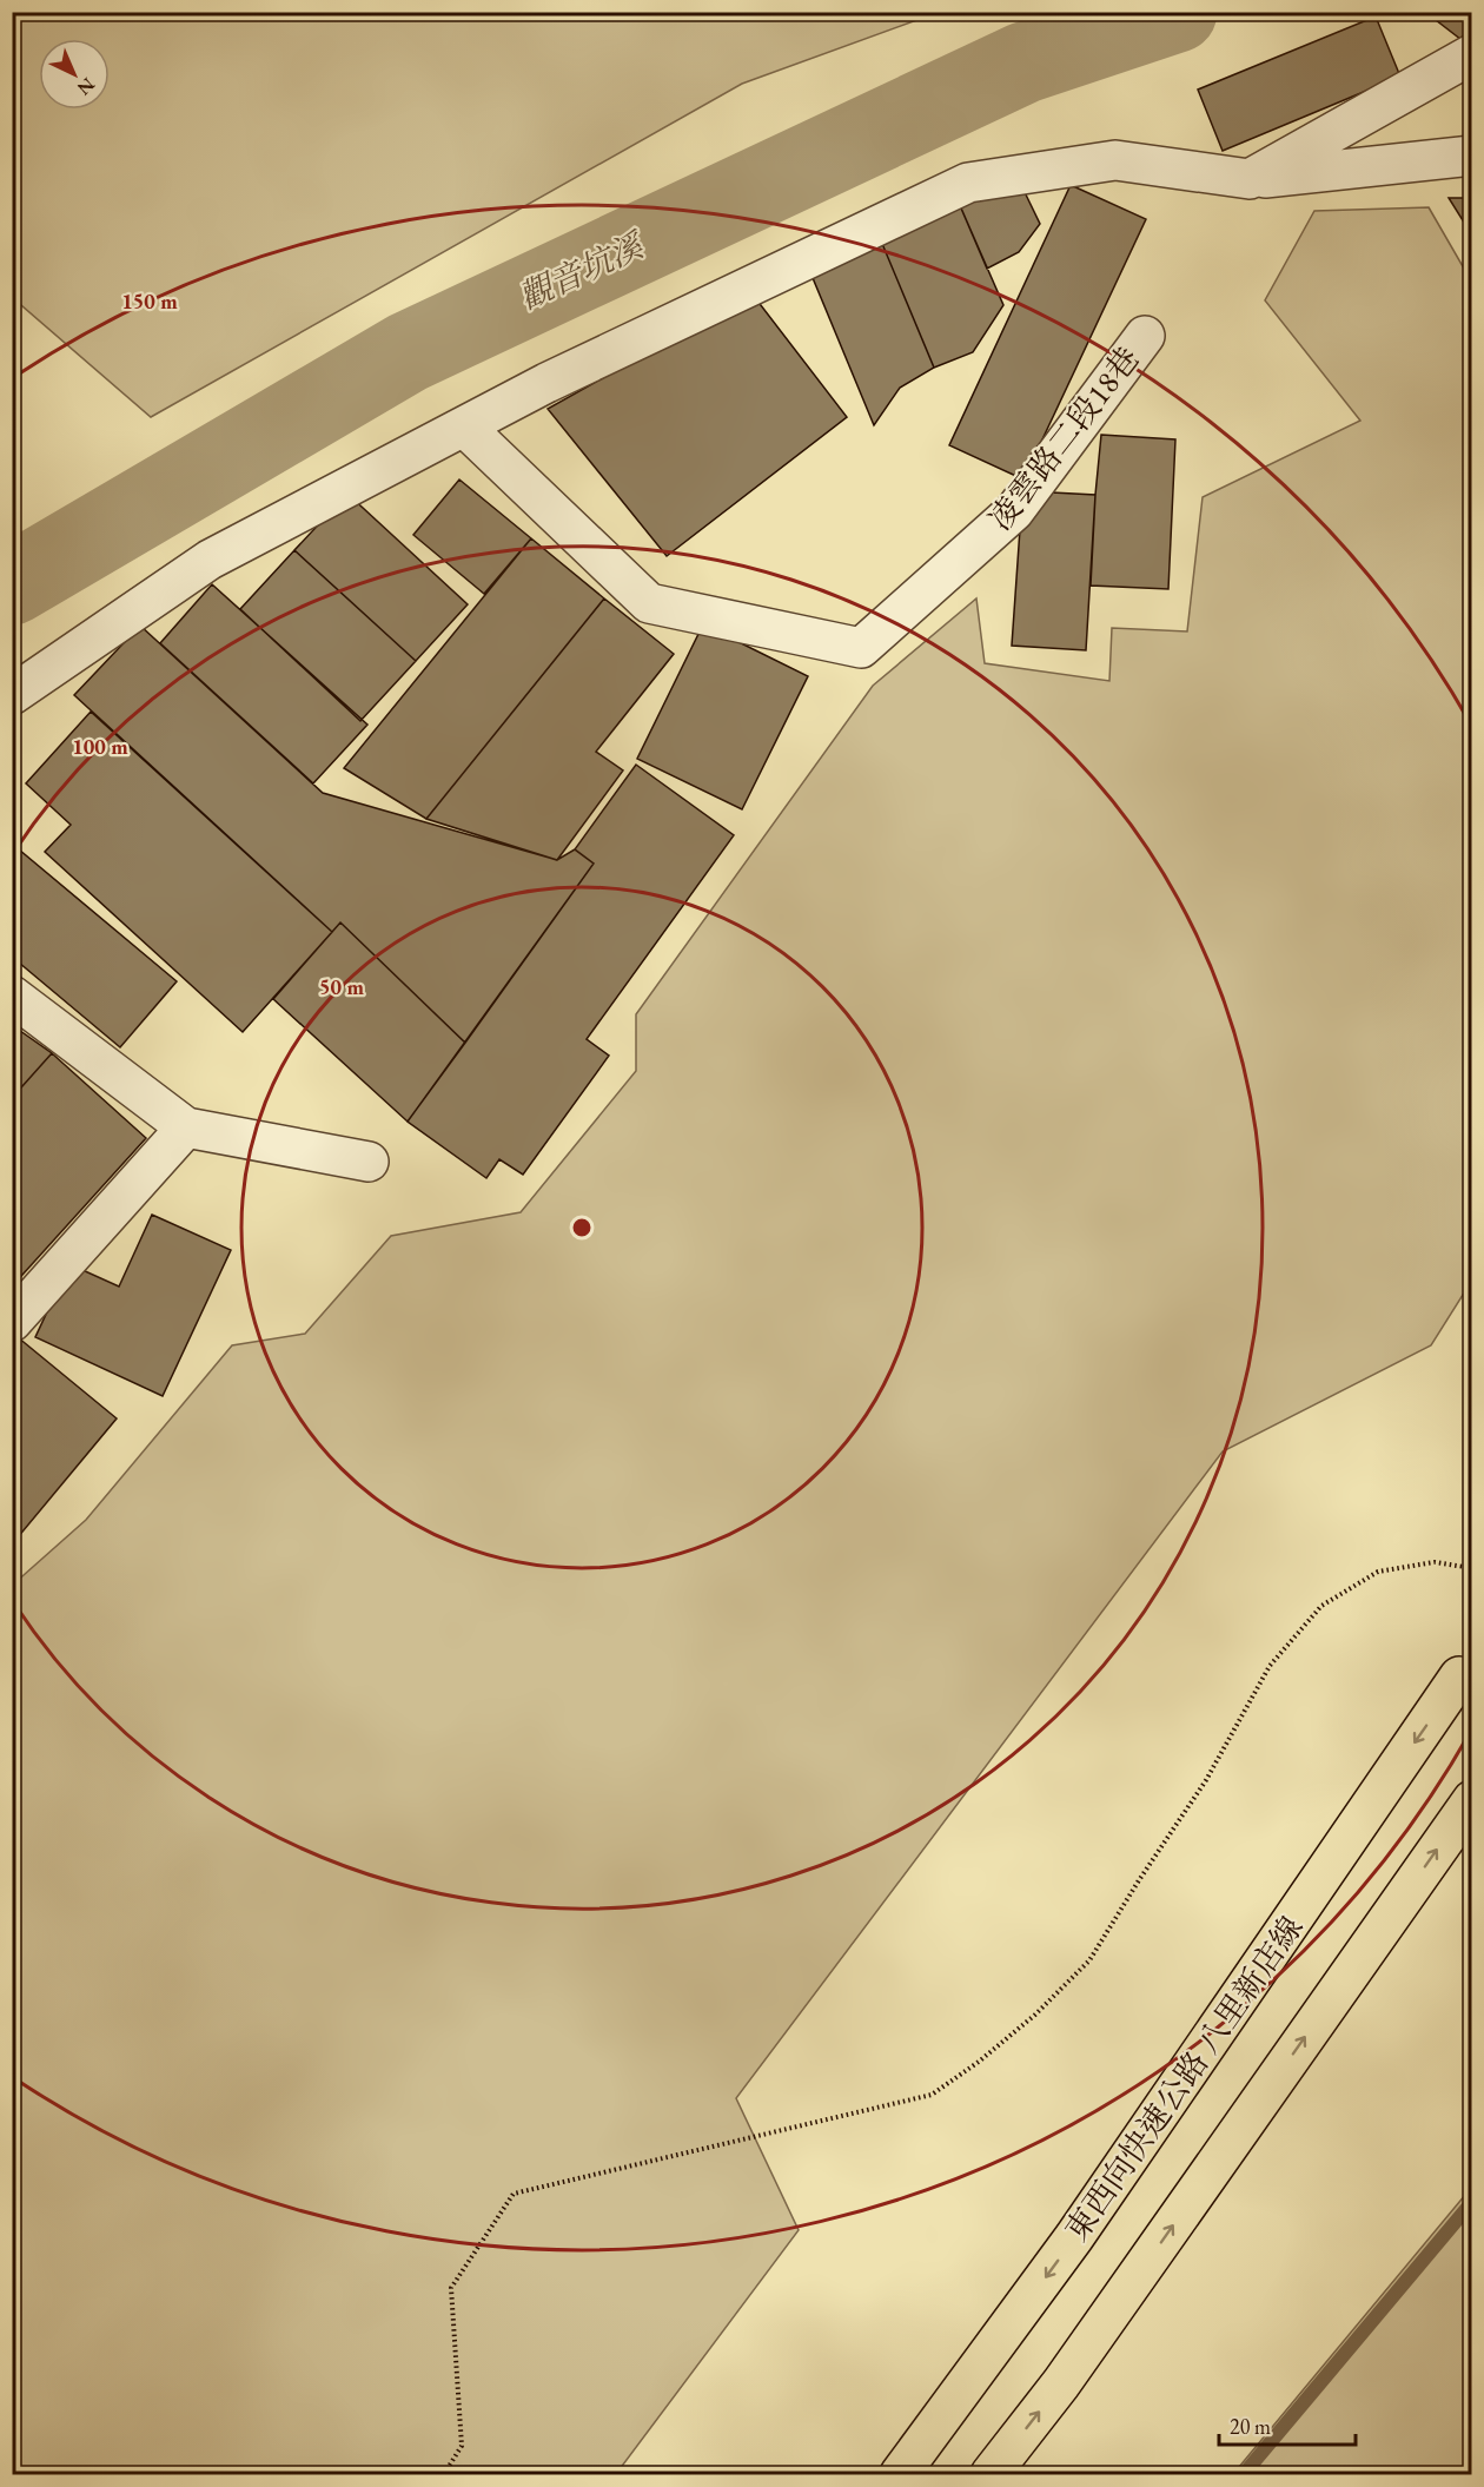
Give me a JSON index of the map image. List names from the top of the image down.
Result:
{
  "streets": {
    "highway": ["東西向快速公路 八里新店線"],
    "lane": ["凌雲路二段18巷"]
  },
  "water": ["觀音坑溪"],
  "scale_bar": "20 m",
  "north": "bottom right",
  "rings": ["150 m", "100 m", "50 m"]
}
